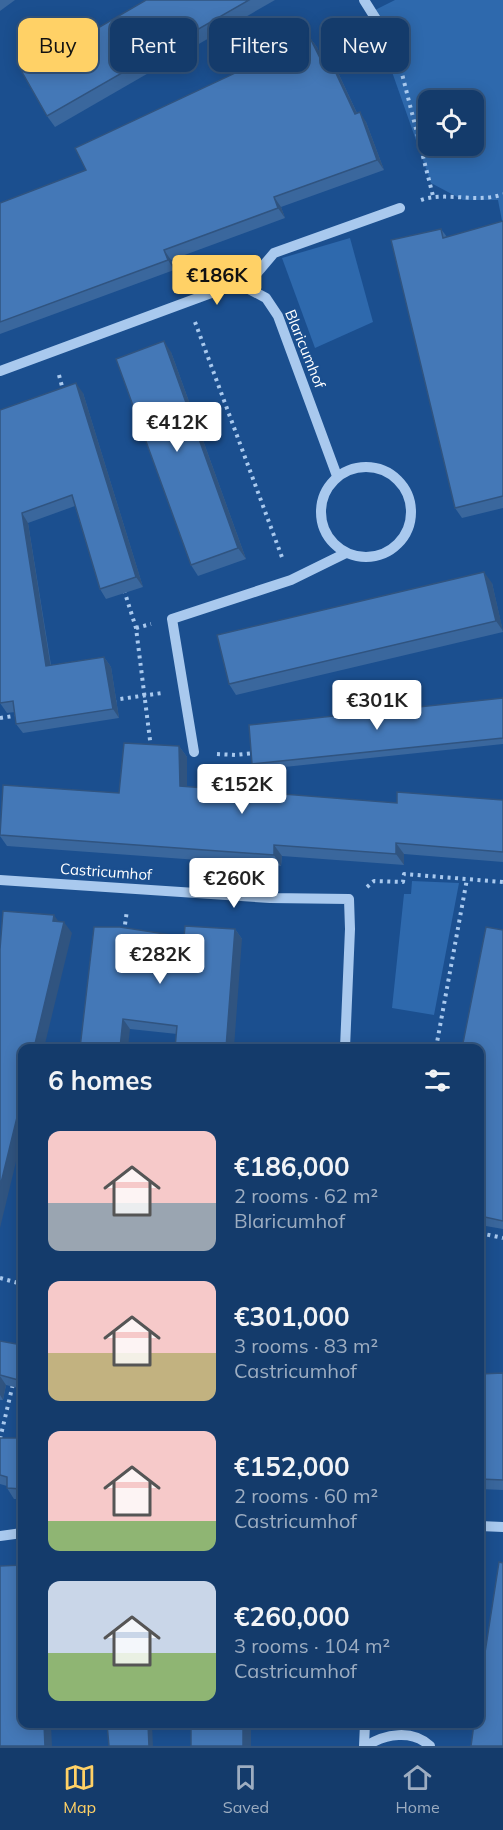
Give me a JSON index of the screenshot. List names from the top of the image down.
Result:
{
  "streets": {
    "street": ["Blaricumhof", "Castricumhof"]
  },
  "page": {
    "chip": [
      "Buy",
      "Rent",
      "Filters",
      "New"
    ],
    "price": [
      "€186K",
      "€412K",
      "€301K",
      "€152K",
      "€260K",
      "€282K"
    ],
    "heading": "6 homes",
    "list": [
      {
        "name": "€186,000",
        "note": "2 rooms · 62 m² · Blaricumhof"
      },
      {
        "name": "€301,000",
        "note": "3 rooms · 83 m² · Castricumhof"
      },
      {
        "name": "€152,000",
        "note": "2 rooms · 60 m² · Castricumhof"
      },
      {
        "name": "€260,000",
        "note": "3 rooms · 104 m² · Castricumhof"
      }
    ],
    "tabs": ["Map", "Saved", "Home"]
  }
}
